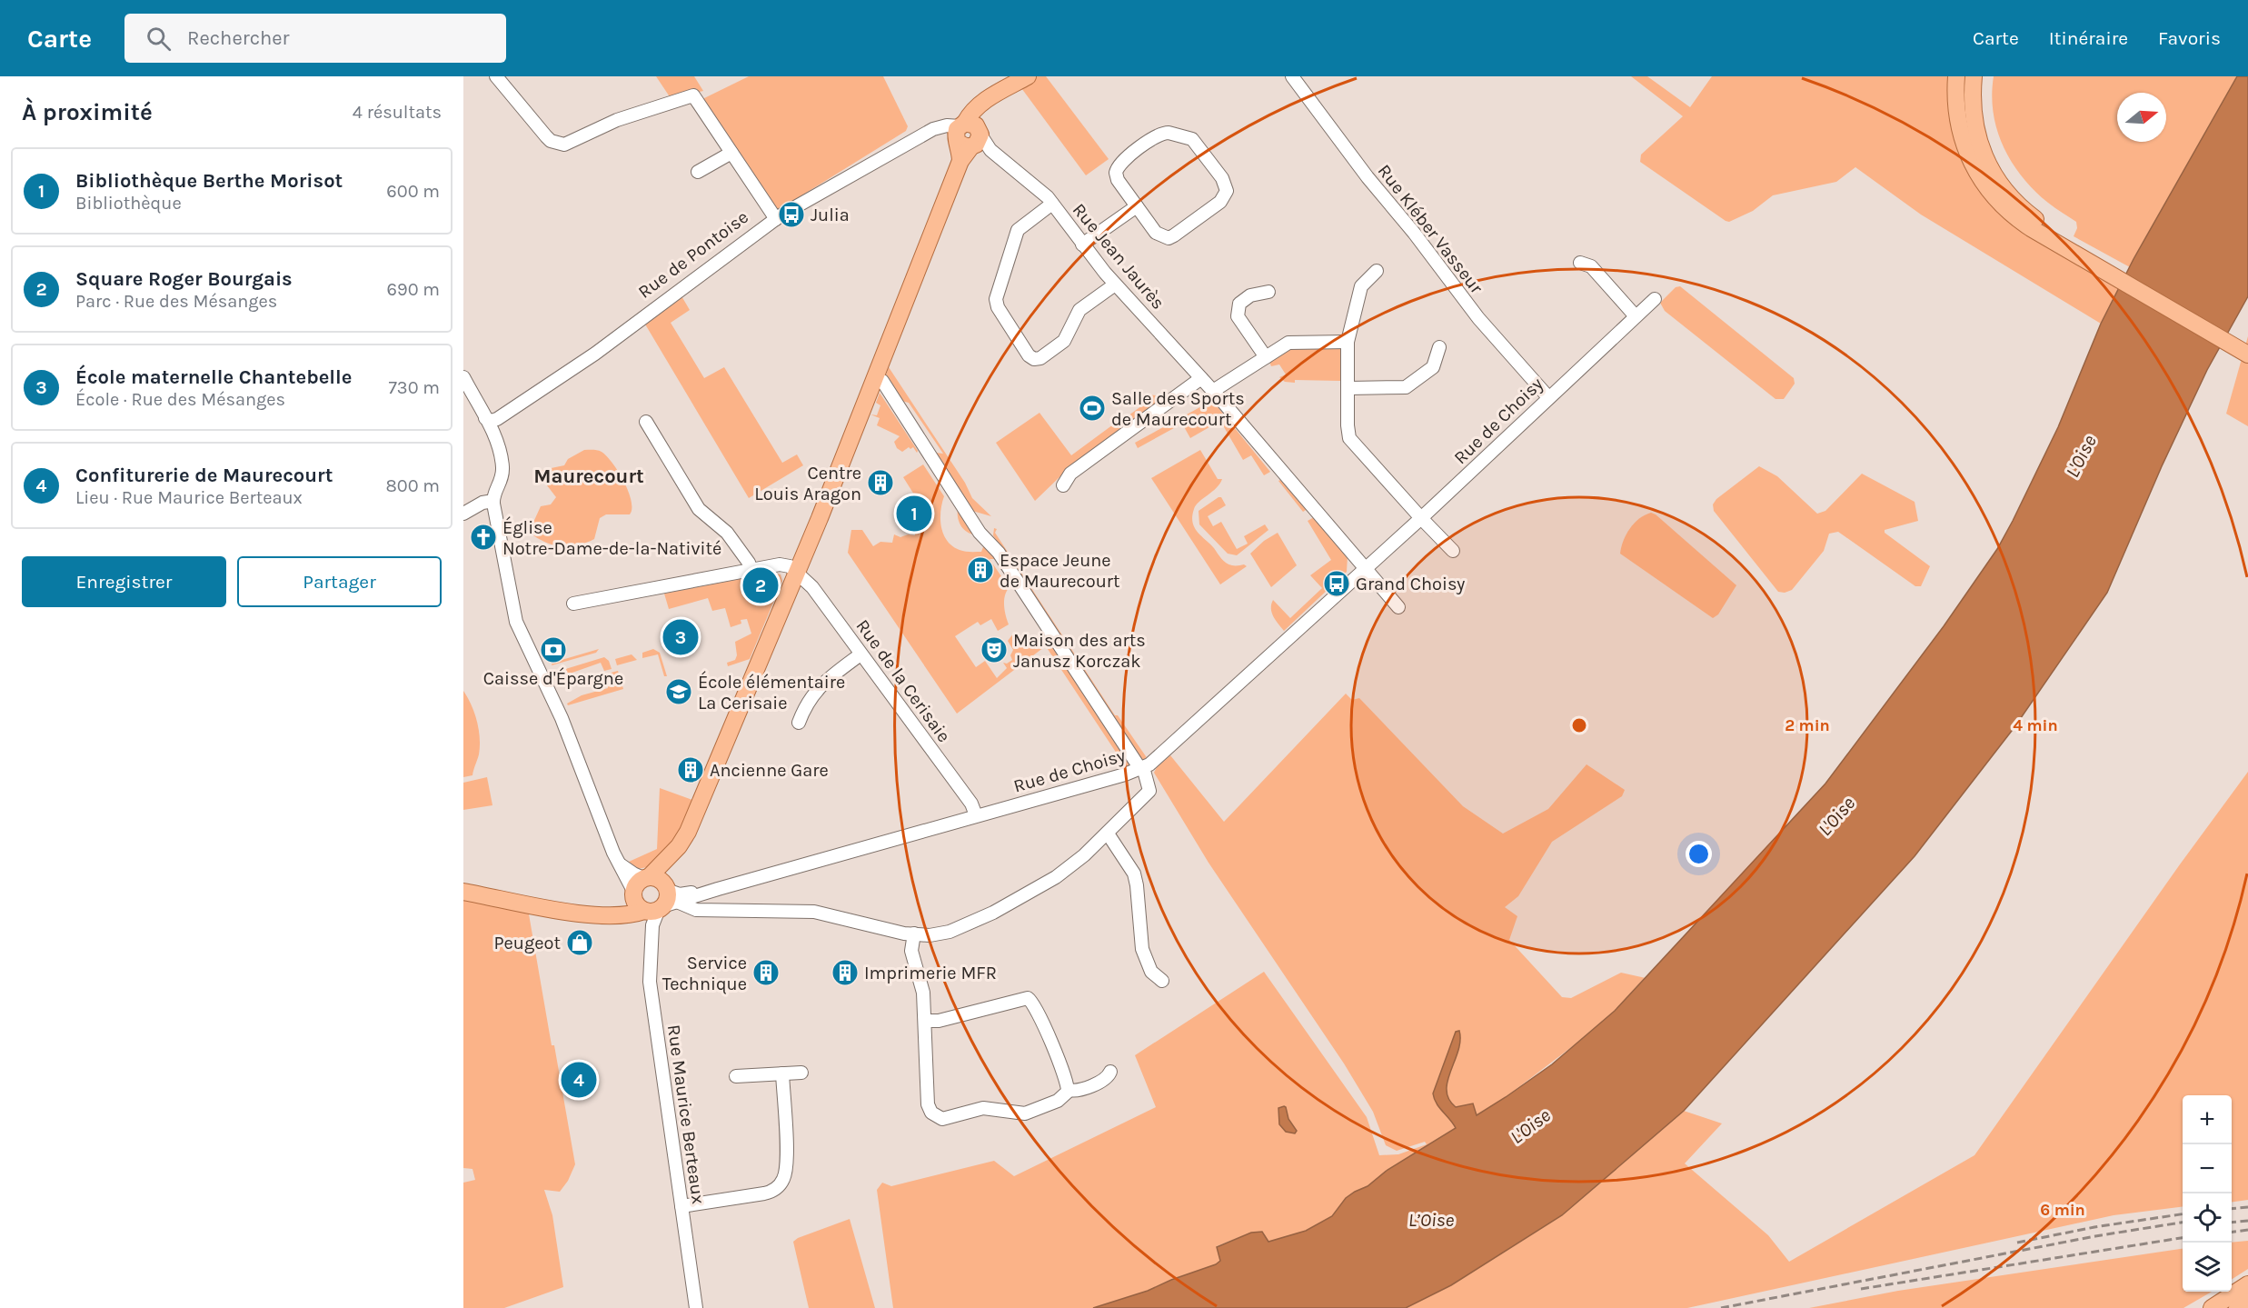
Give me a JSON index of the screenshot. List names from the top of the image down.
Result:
{
  "streets": {
    "street": [
      "Rue Kléber Vasseur",
      "Rue de Pontoise",
      "Rue Jean Jaurès",
      "Rue de Choisy",
      "Rue de la Cerisaie",
      "Rue Maurice Berteaux"
    ]
  },
  "crossings": [
    ["Rue Kléber Vasseur", "Rue de Choisy"],
    ["Rue de Pontoise", "Rue Jean Jaurès"],
    ["Rue Jean Jaurès", "Rue de Choisy"],
    ["Rue de Choisy", "Rue de la Cerisaie"],
    ["Rue de Choisy", "Rue Maurice Berteaux"]
  ],
  "districts": ["Maurecourt"],
  "water": ["L'Oise", "L’Oise"],
  "places": {
    "bus stop": ["Julia", "Grand Choisy"],
    "sports": ["Salle des Sports de Maurecourt"],
    "building": [
      "Centre Louis Aragon",
      "Espace Jeune de Maurecourt",
      "Ancienne Gare",
      "Service Technique",
      "Imprimerie MFR"
    ],
    "church": ["Église Notre-Dame-de-la-Nativité"],
    "bank": ["Caisse d'Épargne"],
    "theatre": ["Maison des arts Janusz Korczak"],
    "school or university": ["École élémentaire La Cerisaie"],
    "shop": ["Peugeot"]
  },
  "north": "right",
  "page": {
    "header": "Carte",
    "search": "Rechercher",
    "nav": ["Carte", "Itinéraire", "Favoris"],
    "heading": ["À proximité", "4 résultats"],
    "list": [
      {
        "mark": "1",
        "name": "Bibliothèque Berthe Morisot",
        "note": "Bibliothèque",
        "value": "600 m"
      },
      {
        "mark": "2",
        "name": "Square Roger Bourgais",
        "note": "Parc · Rue des Mésanges",
        "value": "690 m"
      },
      {
        "mark": "3",
        "name": "École maternelle Chantebelle",
        "note": "École · Rue des Mésanges",
        "value": "730 m"
      },
      {
        "mark": "4",
        "name": "Confiturerie de Maurecourt",
        "note": "Lieu · Rue Maurice Berteaux",
        "value": "800 m"
      }
    ],
    "pins": [
      "1",
      "2",
      "3",
      "4"
    ],
    "buttons": ["Enregistrer", "Partager"],
    "map_buttons": ["+", "−"]
  },
  "rings": ["2 min", "4 min", "6 min"]
}
